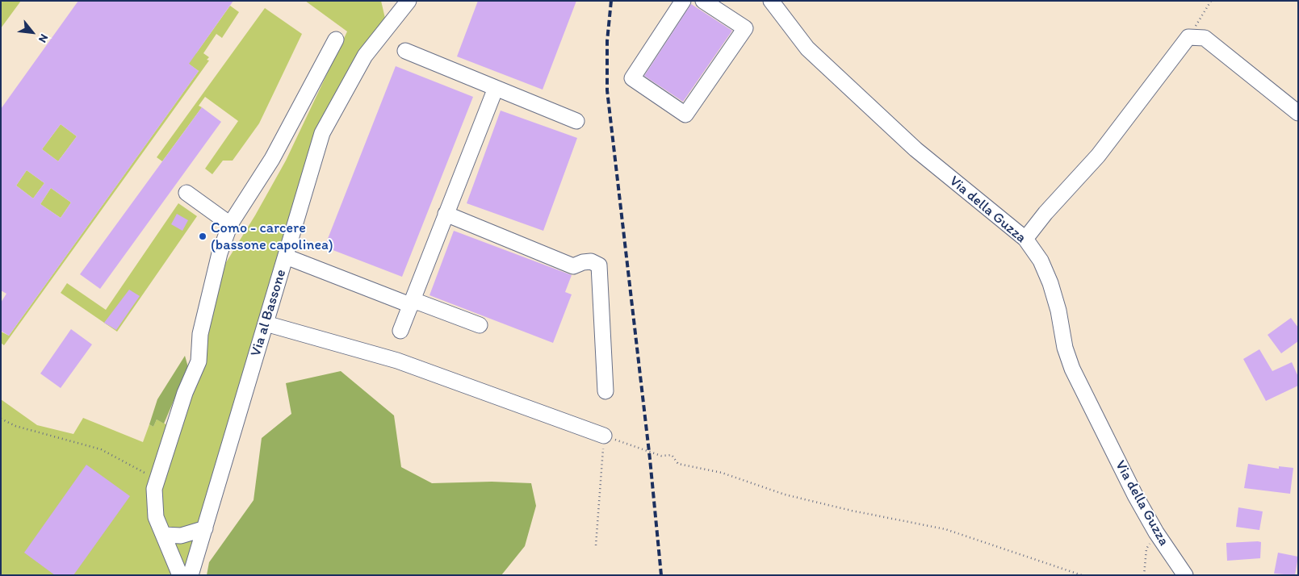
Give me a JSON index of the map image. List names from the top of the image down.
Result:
{
  "streets": {
    "street": ["Via della Guzza", "Via al Bassone"]
  },
  "places": ["Como - carcere (bassone capolinea)"],
  "north": "bottom right"
}
